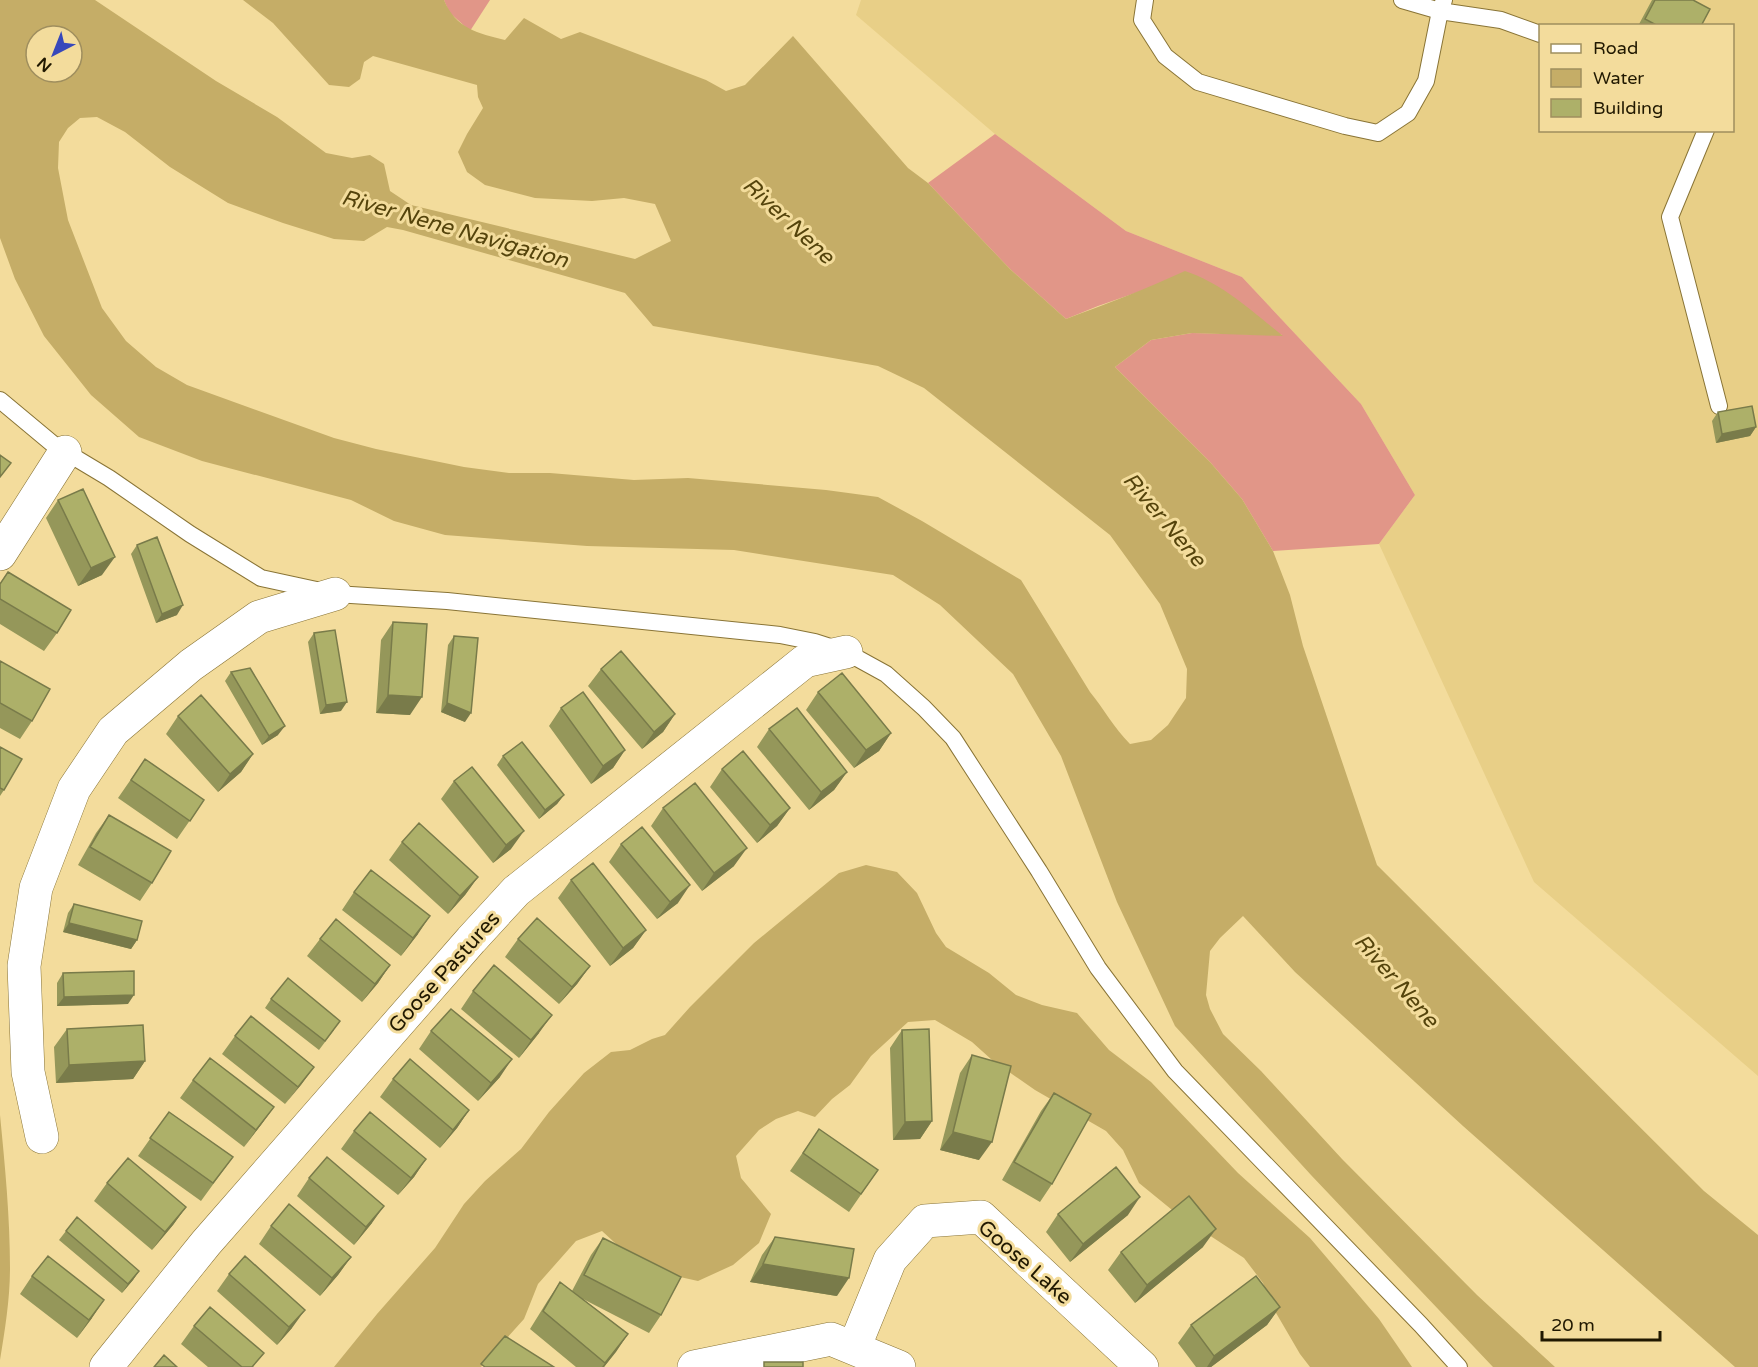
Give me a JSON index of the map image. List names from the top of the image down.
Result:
{
  "streets": {
    "street": ["Goose Pastures", "Goose Lake"]
  },
  "water": ["River Nene", "River Nene Navigation"],
  "legend": ["Road", "Water", "Building"],
  "scale_bar": "20 m",
  "north": "bottom left"
}
